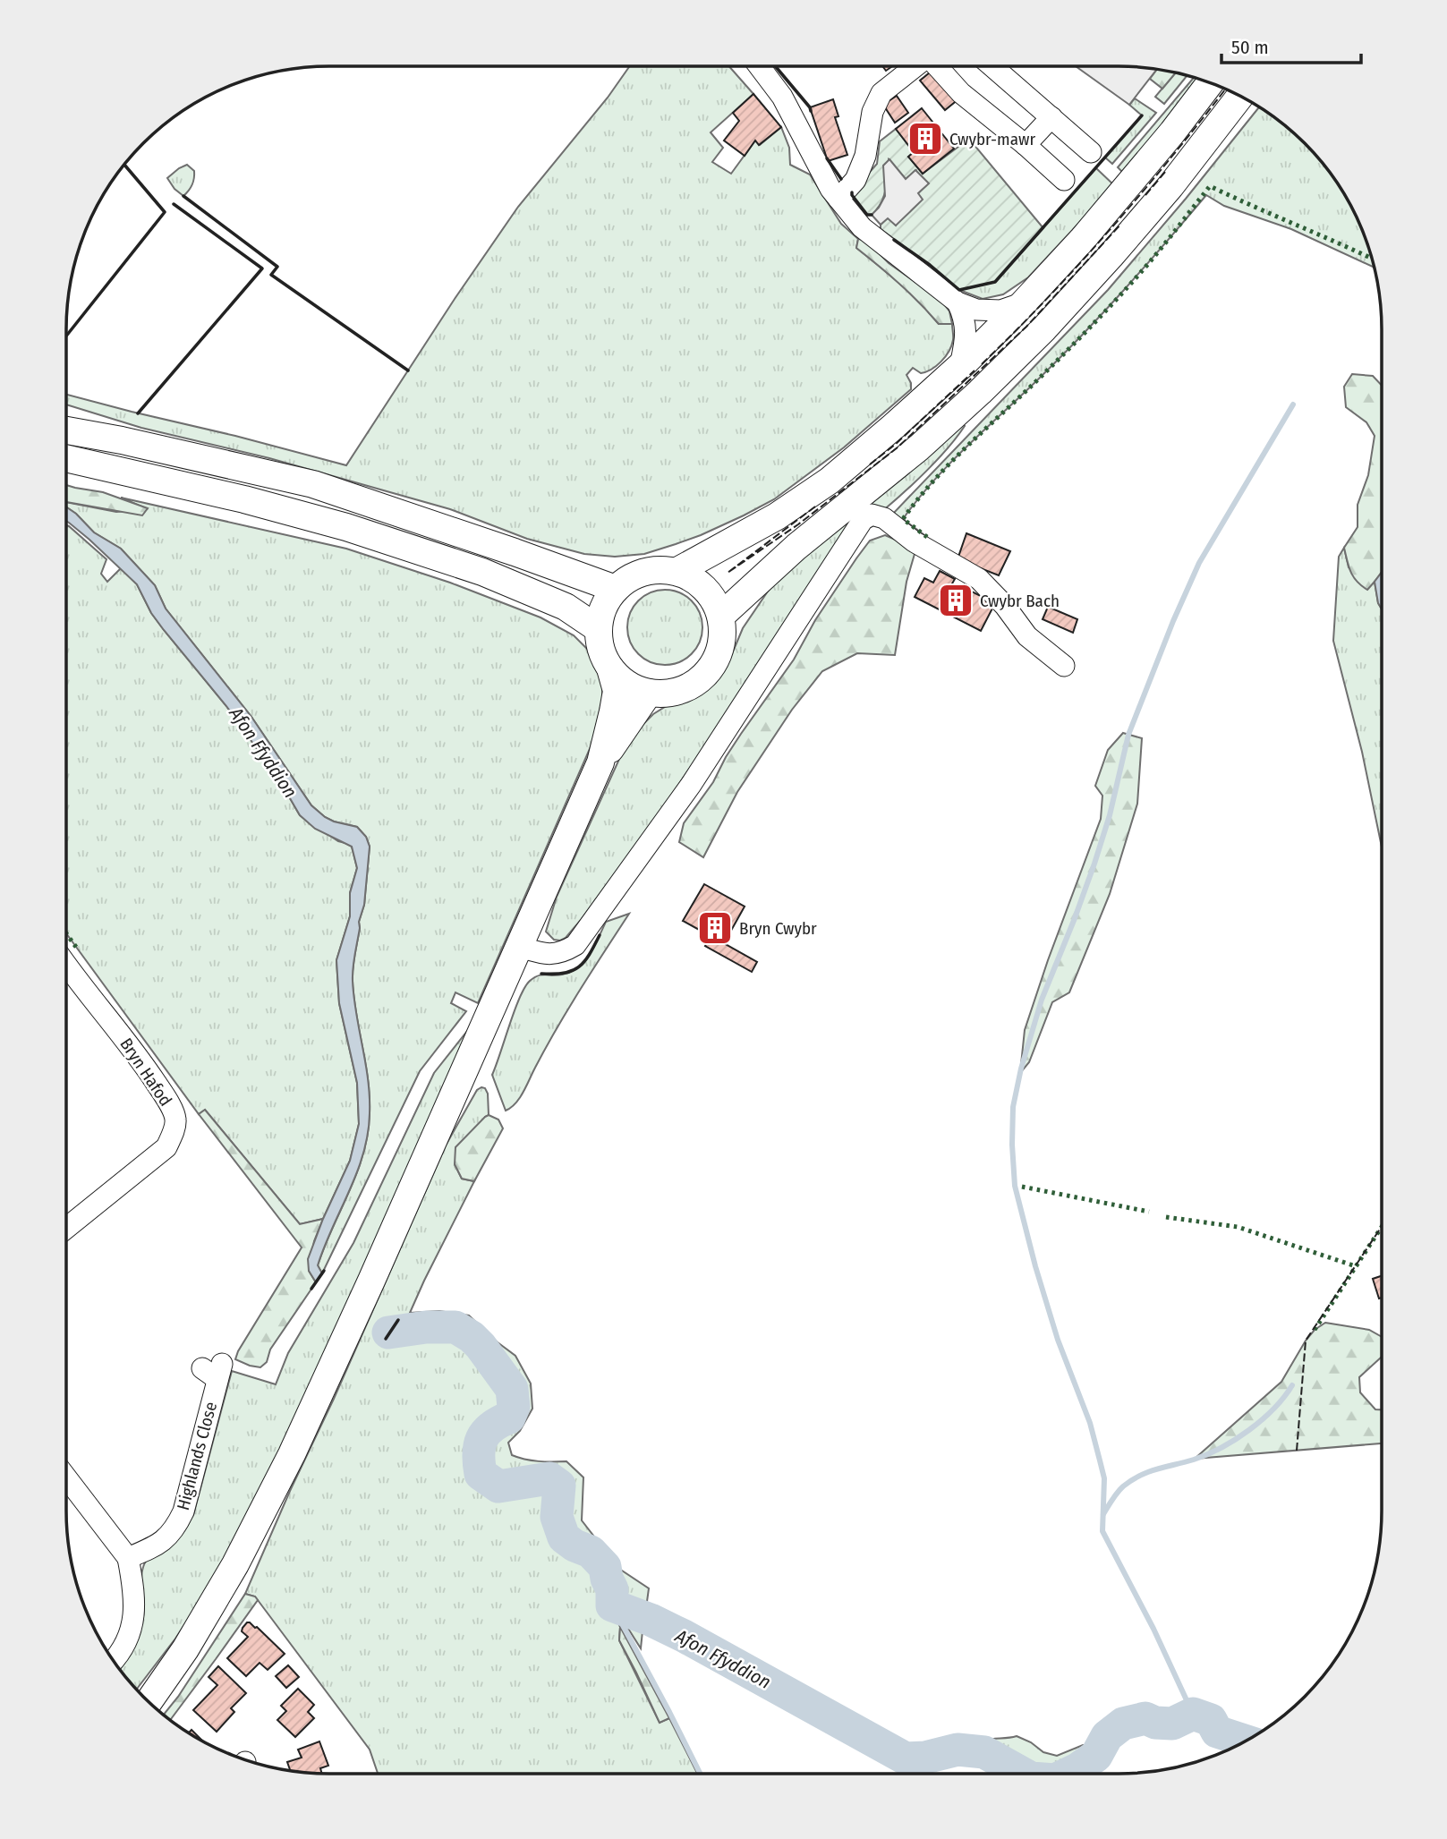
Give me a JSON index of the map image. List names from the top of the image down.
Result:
{
  "streets": {
    "street": ["Bryn Hafod", "Highlands Close"]
  },
  "water": ["Afon Ffyddion"],
  "places": {
    "building": ["Cwybr-mawr", "Cwybr Bach", "Bryn Cwybr"]
  },
  "scale_bar": "50 m"
}
